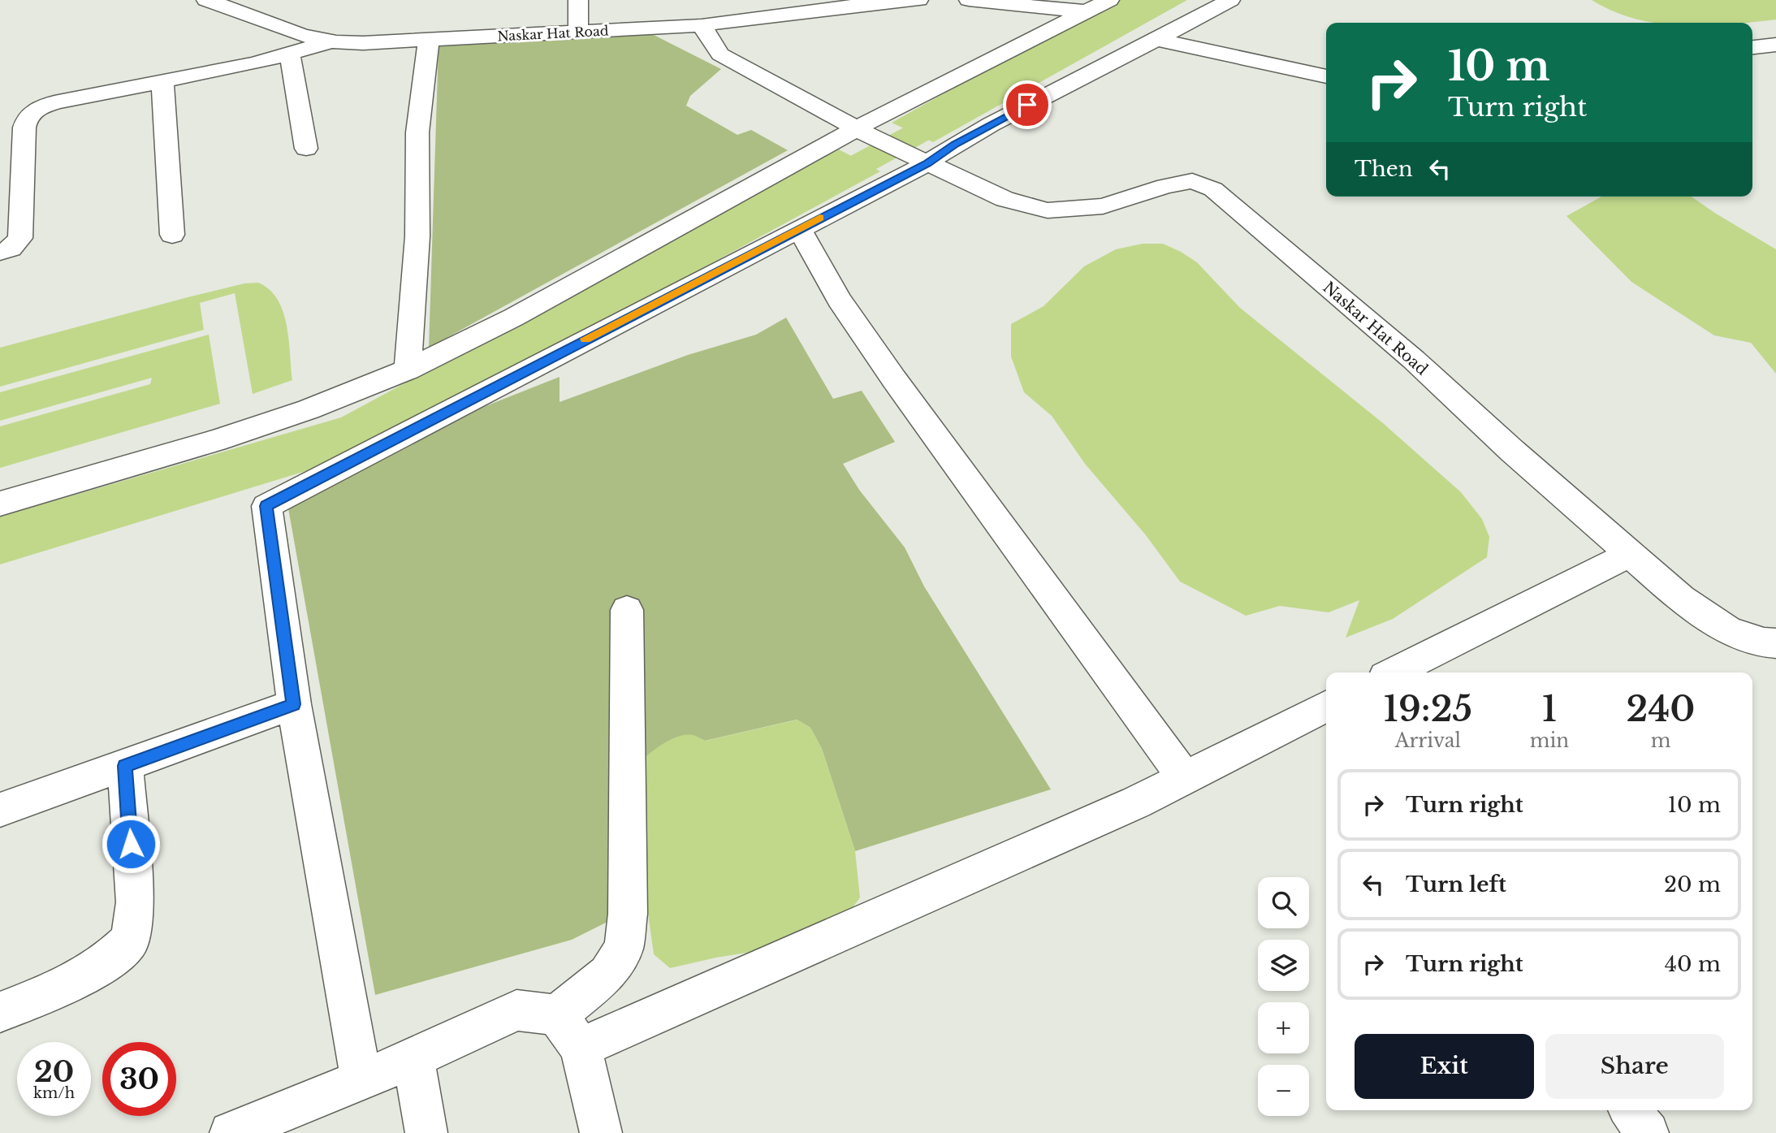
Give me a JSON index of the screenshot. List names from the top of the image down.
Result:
{
  "streets": {
    "street": ["Naskar Hat Road"]
  },
  "page": {
    "turn": ["10 m", "Turn right"],
    "then": "Then",
    "eta": [
      "19:25",
      "Arrival",
      "1",
      "min",
      "240",
      "m"
    ],
    "list": [
      {
        "name": "Turn right",
        "value": "10 m"
      },
      {
        "name": "Turn left",
        "value": "20 m"
      },
      {
        "name": "Turn right",
        "value": "40 m"
      }
    ],
    "map_buttons": ["+", "−"],
    "buttons": ["Exit", "Share"],
    "speed": "20 km/h",
    "limit": "30"
  }
}
